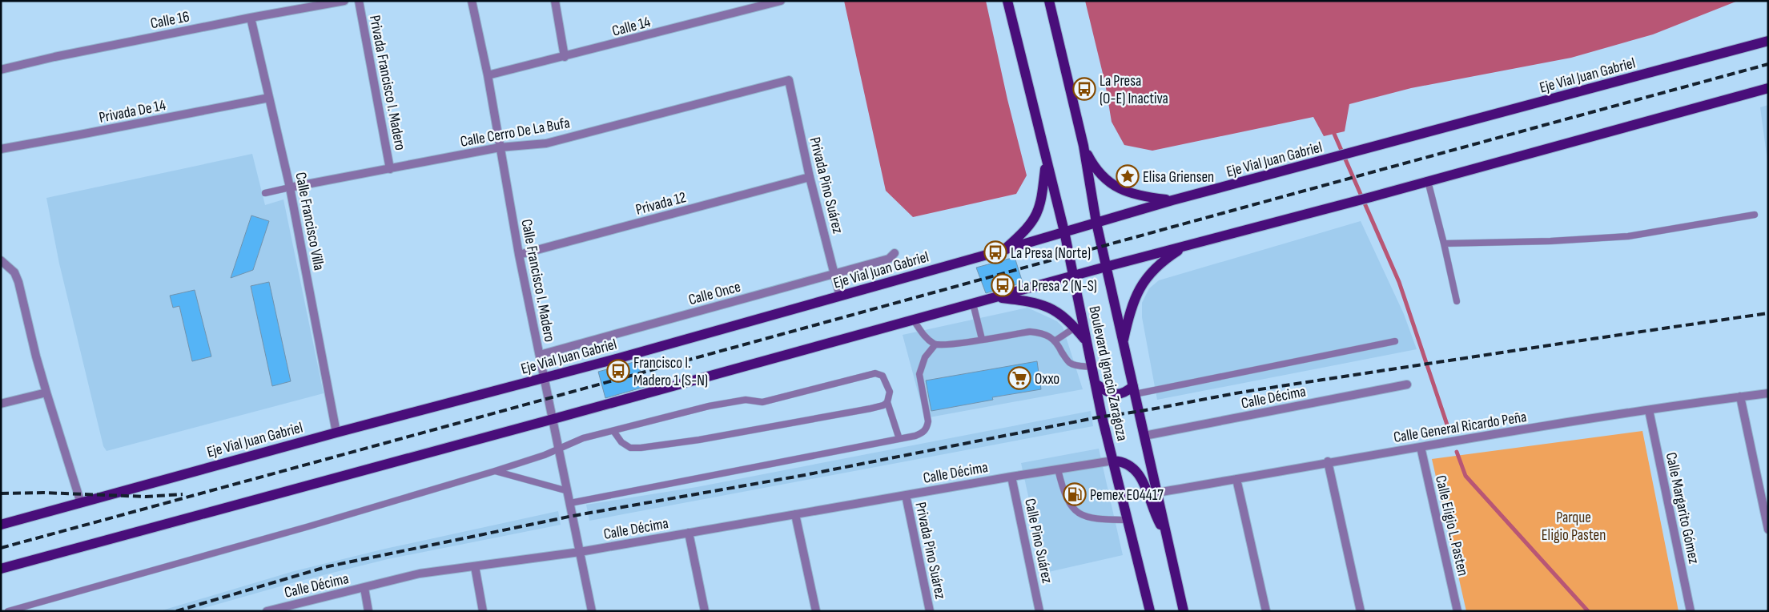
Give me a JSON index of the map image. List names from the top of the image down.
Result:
{
  "streets": {
    "main road": ["Eje Vial Juan Gabriel", "Boulevard Ignacio Zaragoza"],
    "street": [
      "Calle 16",
      "Calle 14",
      "Privada Francisco I. Madero",
      "Privada De 14",
      "Calle Cerro De La Bufa",
      "Privada Pino Suárez",
      "Privada 12",
      "Calle Francisco Villa",
      "Calle Francisco I. Madero",
      "Calle Once",
      "Calle Décima",
      "Calle General Ricardo Peña",
      "Calle Margarito Gómez",
      "Calle Eligio L. Pasten",
      "Calle Pino Suárez"
    ]
  },
  "crossings": [
    ["Calle 16", "Calle Francisco Villa"],
    ["Calle 14", "Calle Francisco I. Madero"],
    ["Eje Vial Juan Gabriel", "Privada Pino Suárez"],
    ["Eje Vial Juan Gabriel", "Calle Francisco Villa"],
    ["Eje Vial Juan Gabriel", "Calle Francisco I. Madero"],
    ["Eje Vial Juan Gabriel", "Boulevard Ignacio Zaragoza"],
    ["Privada Francisco I. Madero", "Calle Cerro De La Bufa"],
    ["Privada De 14", "Calle Francisco Villa"],
    ["Calle Cerro De La Bufa", "Privada Pino Suárez"],
    ["Calle Cerro De La Bufa", "Calle Francisco Villa"],
    ["Calle Cerro De La Bufa", "Calle Francisco I. Madero"],
    ["Privada Pino Suárez", "Privada 12"],
    ["Privada Pino Suárez", "Calle Once"],
    ["Privada Pino Suárez", "Calle Décima"],
    ["Privada 12", "Calle Francisco I. Madero"],
    ["Calle Francisco I. Madero", "Calle Once"],
    ["Calle Francisco I. Madero", "Calle Décima"],
    ["Boulevard Ignacio Zaragoza", "Calle Décima"],
    ["Boulevard Ignacio Zaragoza", "Calle General Ricardo Peña"],
    ["Calle Décima", "Calle Pino Suárez"],
    ["Calle General Ricardo Peña", "Calle Margarito Gómez"],
    ["Calle General Ricardo Peña", "Calle Eligio L. Pasten"]
  ],
  "parks": ["Parque Eligio Pasten"],
  "places": {
    "bus stop": [
      "La Presa (O-E) Inactiva",
      "La Presa (Norte)",
      "La Presa 2 (N-S)",
      "Francisco I. Madero 1 (S-N)"
    ],
    "place": ["Elisa Griensen"],
    "supermarket": ["Oxxo"],
    "fuel station": ["Pemex E04417"]
  }
}
